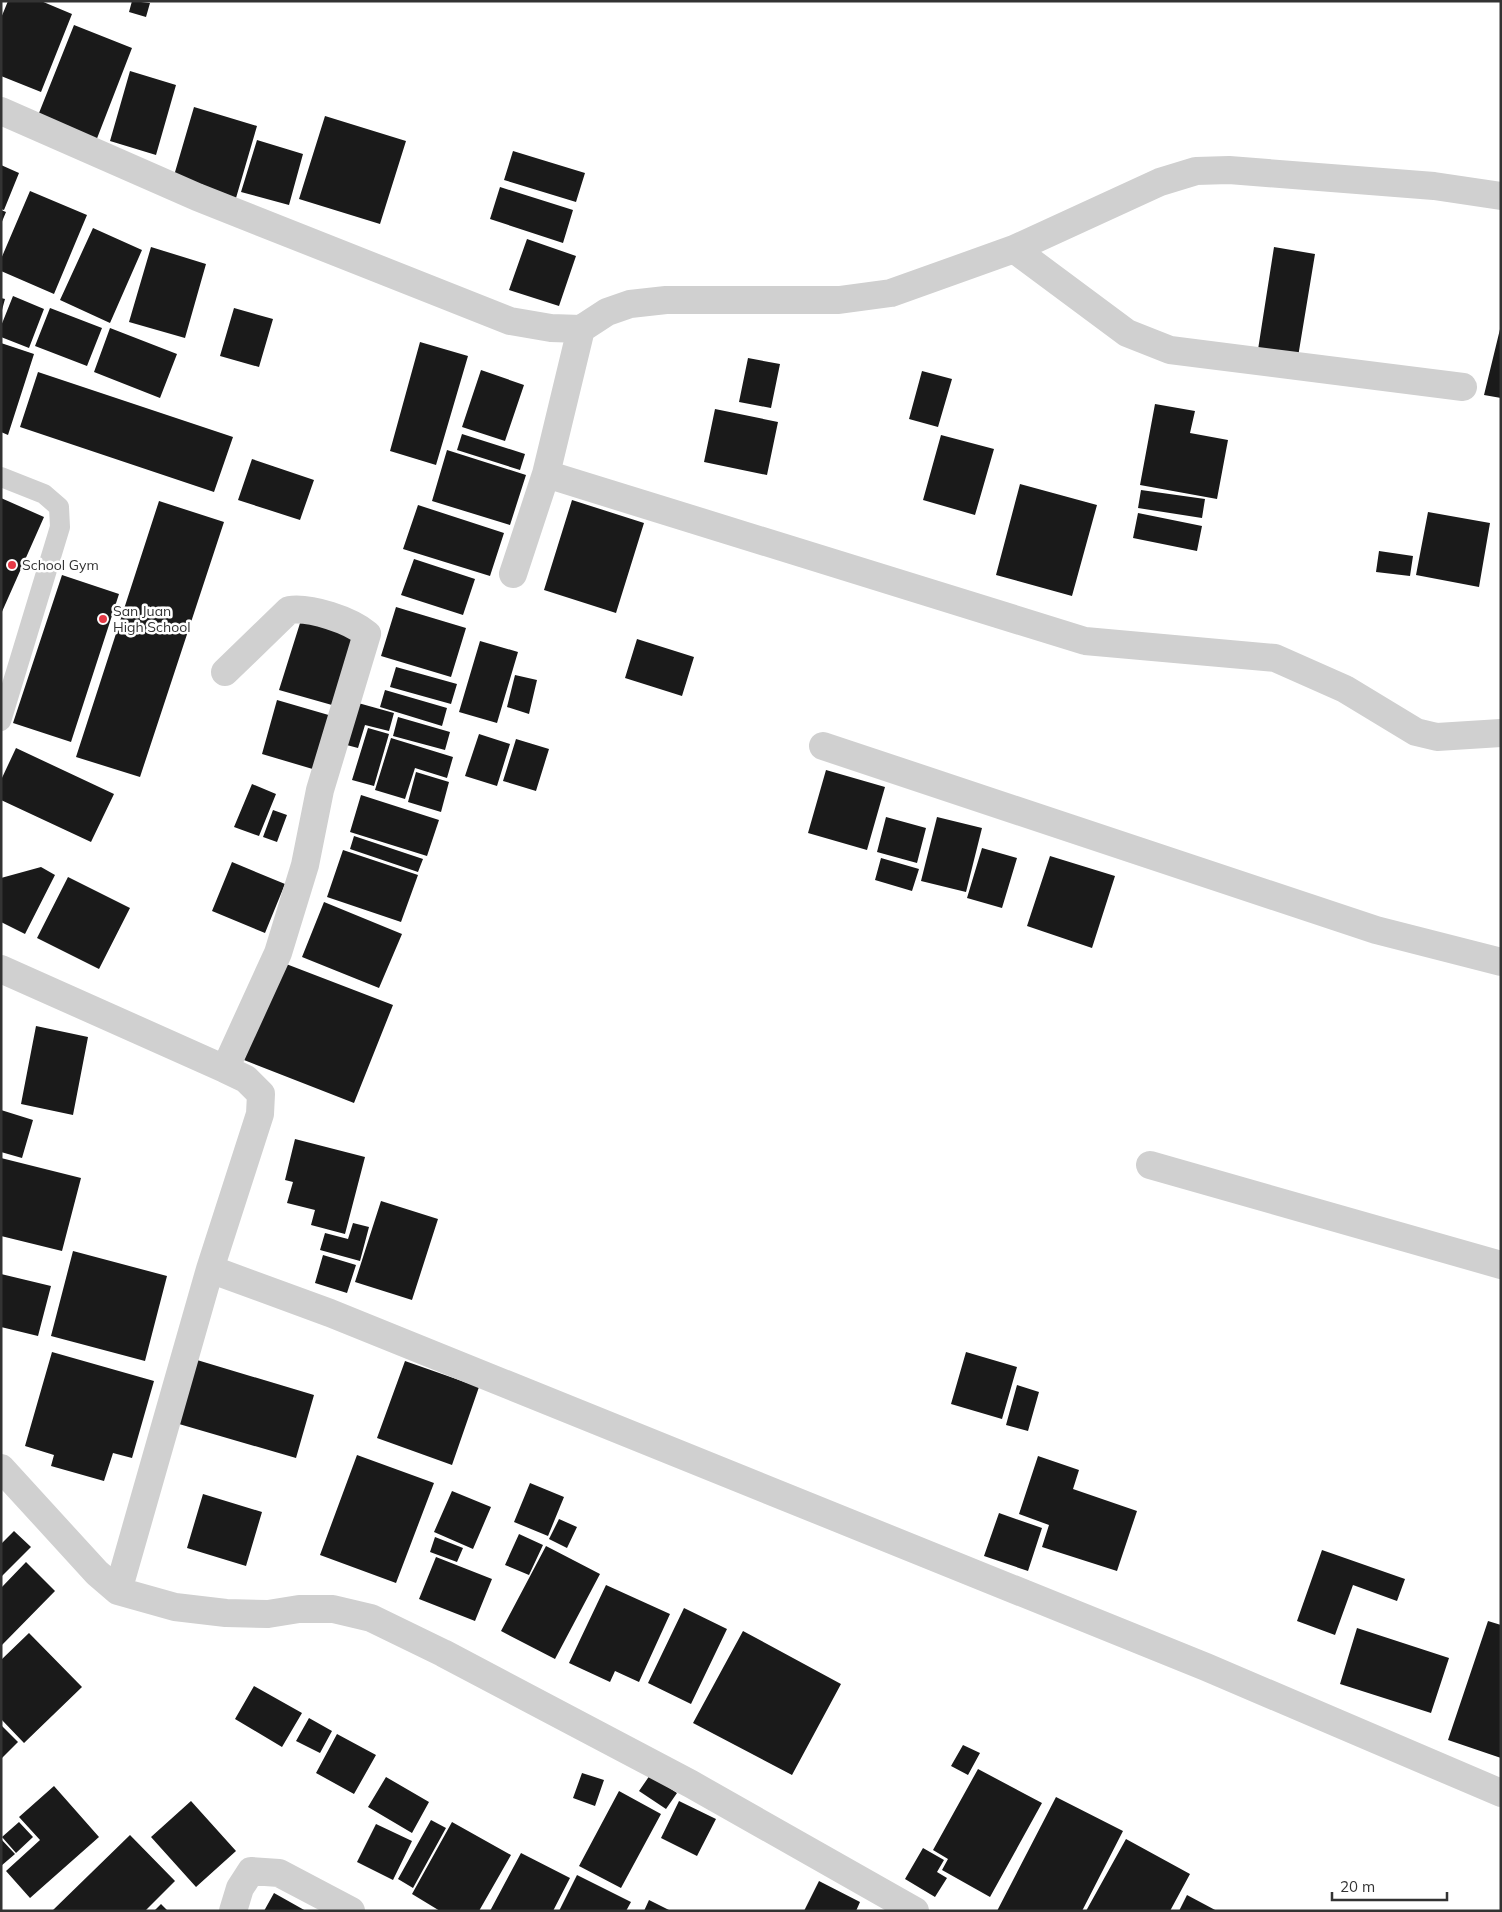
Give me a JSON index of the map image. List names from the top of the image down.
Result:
{
  "places": ["School Gym", "San Juan High School"],
  "scale_bar": "20 m"
}
